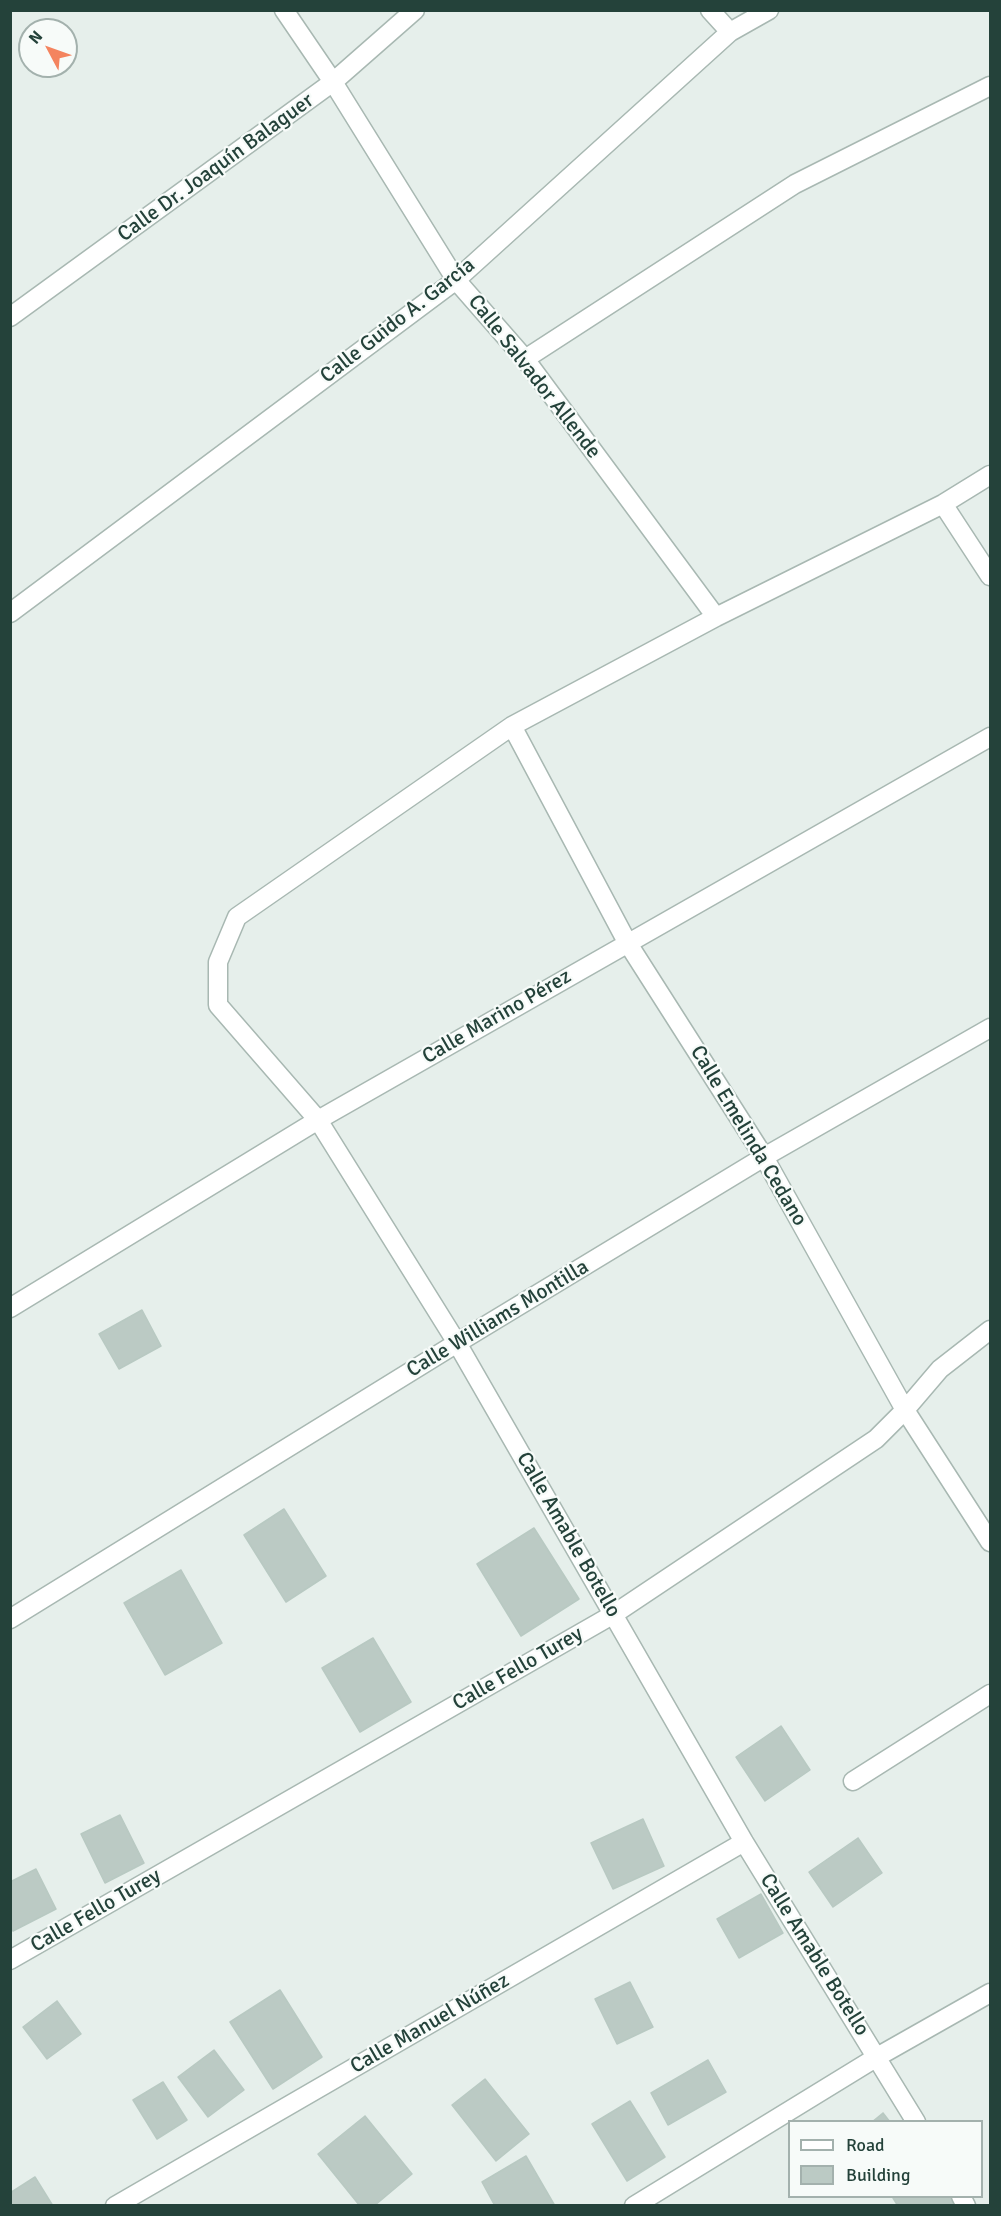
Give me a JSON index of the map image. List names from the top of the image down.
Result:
{
  "streets": {
    "street": [
      "Calle Dr. Joaquín Balaguer",
      "Calle Guido A. García",
      "Calle Salvador Allende",
      "Calle Marino Pérez",
      "Calle Emelinda Cedano",
      "Calle Williams Montilla",
      "Calle Amable Botello",
      "Calle Fello Turey",
      "Calle Manuel Núñez"
    ]
  },
  "crossings": [
    ["Calle Dr. Joaquín Balaguer", "Calle Salvador Allende"],
    ["Calle Guido A. García", "Calle Salvador Allende"],
    ["Calle Marino Pérez", "Calle Emelinda Cedano"],
    ["Calle Marino Pérez", "Calle Amable Botello"],
    ["Calle Emelinda Cedano", "Calle Williams Montilla"],
    ["Calle Emelinda Cedano", "Calle Amable Botello"],
    ["Calle Emelinda Cedano", "Calle Fello Turey"],
    ["Calle Williams Montilla", "Calle Amable Botello"],
    ["Calle Amable Botello", "Calle Fello Turey"],
    ["Calle Amable Botello", "Calle Manuel Núñez"]
  ],
  "legend": ["Road", "Building"],
  "north": "top left"
}
